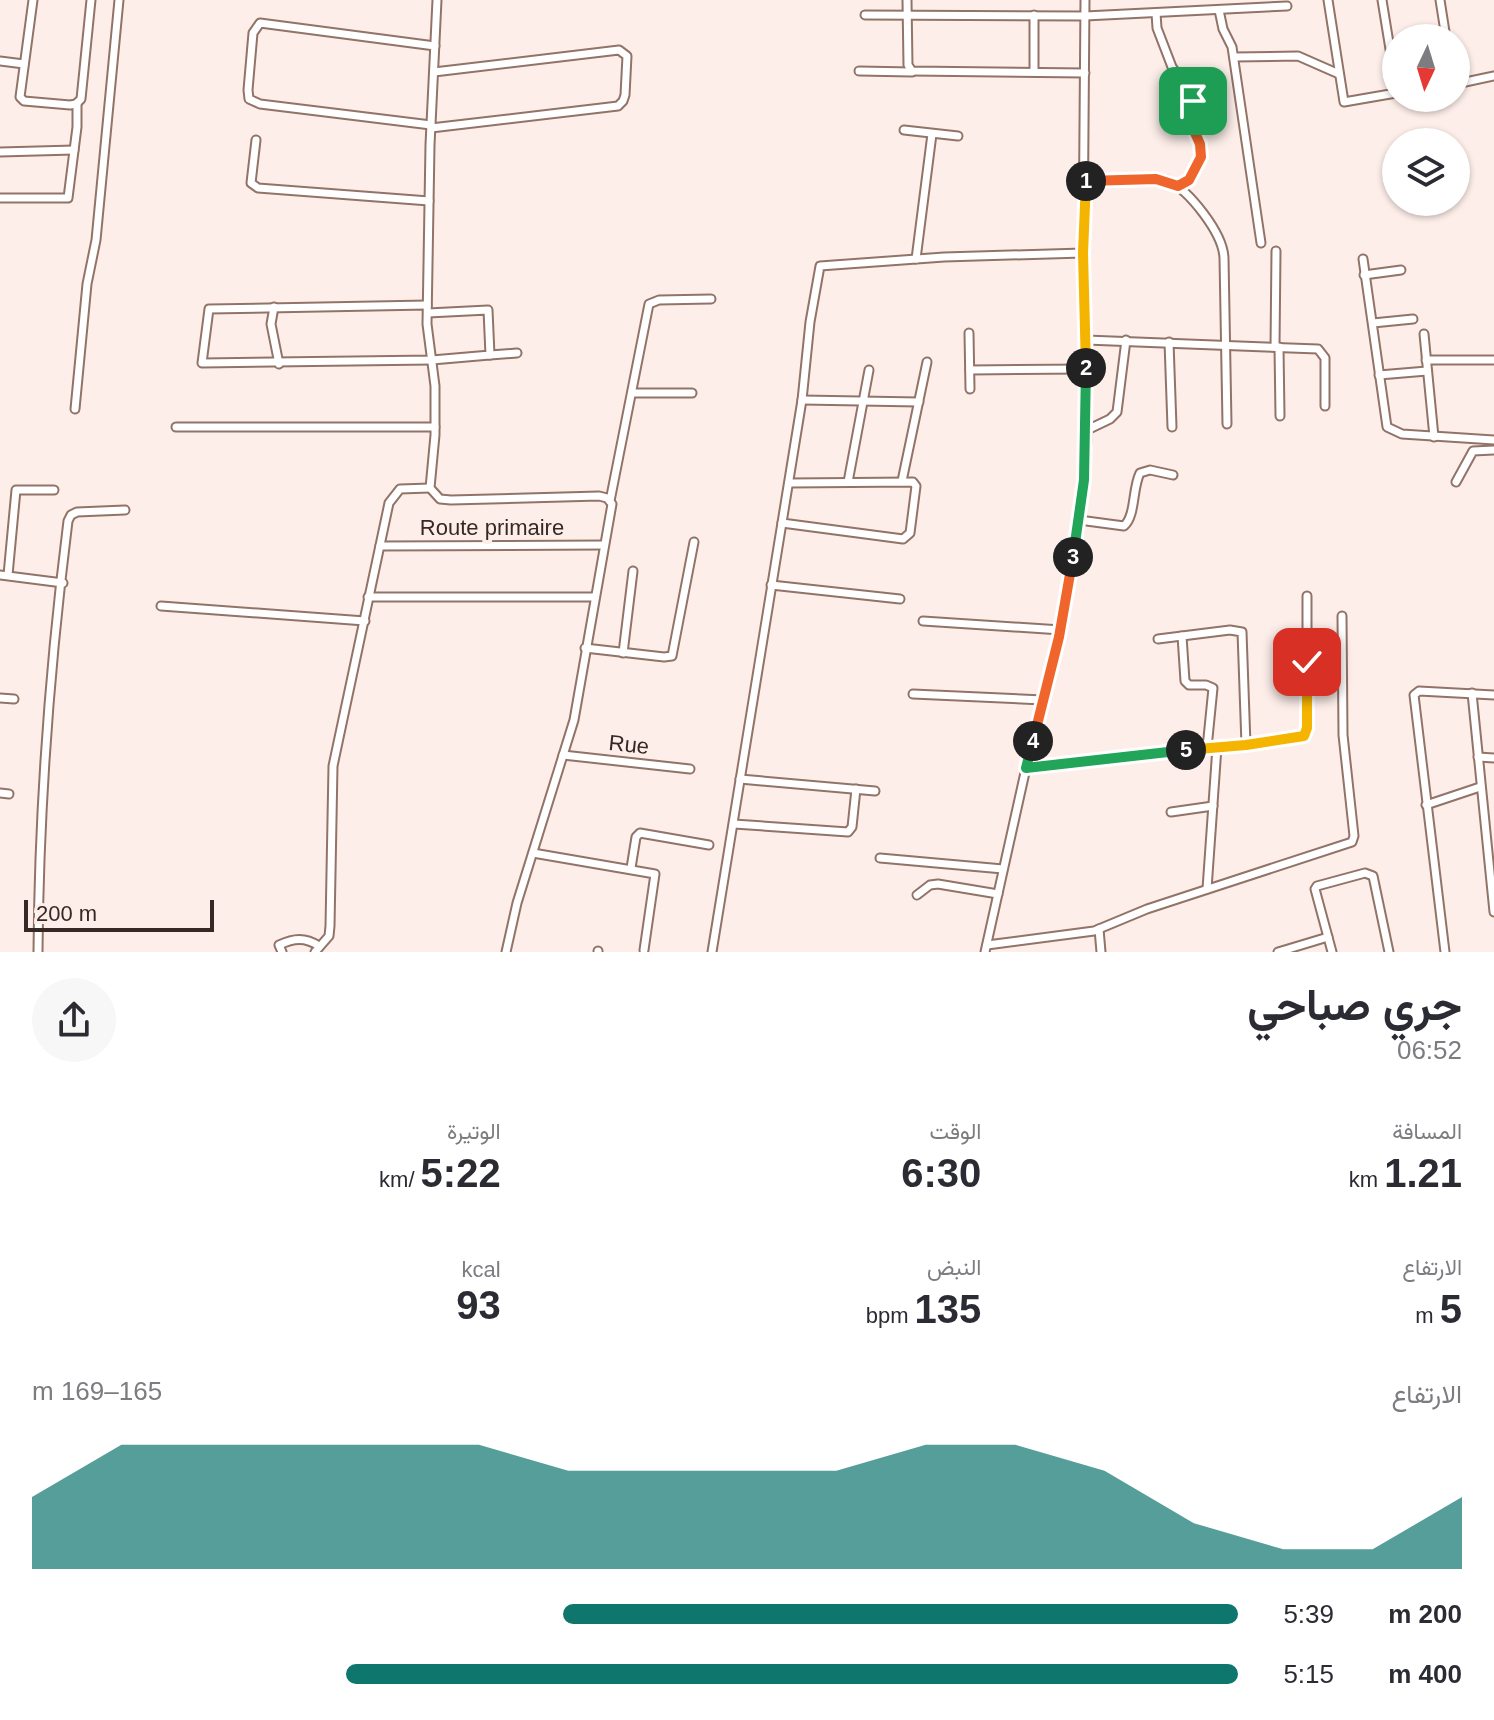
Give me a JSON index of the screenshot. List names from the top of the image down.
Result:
{
  "streets": {
    "street": ["Route primaire", "Rue"]
  },
  "scale_bar": "200 m",
  "north": "bottom",
  "page": {
    "pins": [
      "1",
      "2",
      "3",
      "4",
      "5"
    ],
    "scale": "200 m",
    "heading": ["جري صباحي", "06:52"],
    "stats": [
      ["المسافة", "1.21 km"],
      ["الوقت", "6:30"],
      ["الوتيرة", "5:22 /km"],
      ["الارتفاع", "5 m"],
      ["النبض", "135 bpm"],
      ["kcal", "93"]
    ],
    "chart": ["الارتفاع", "165–169 m"],
    "list": [
      {
        "name": "200 m",
        "note": "5:39"
      },
      {
        "name": "400 m",
        "note": "5:15"
      }
    ]
  }
}
